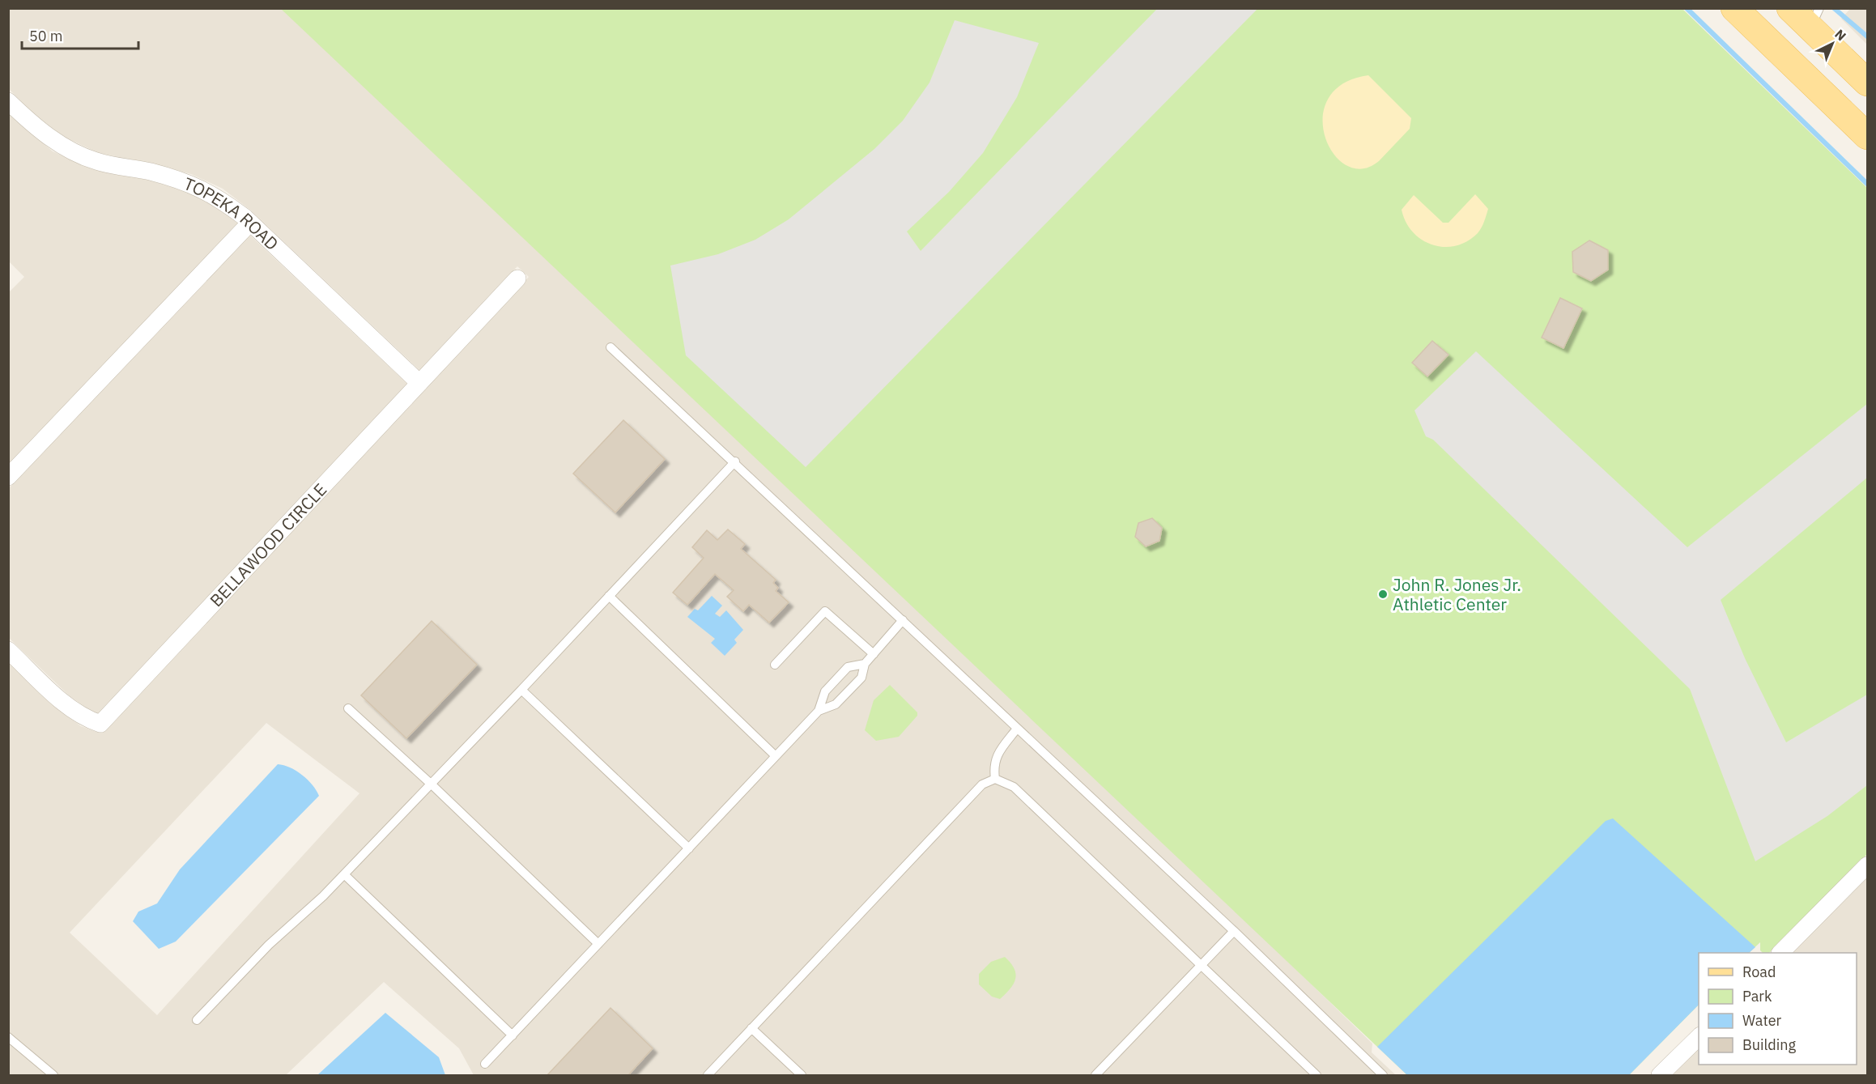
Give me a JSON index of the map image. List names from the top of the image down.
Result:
{
  "streets": {
    "street": ["TOPEKA ROAD", "BELLAWOOD CIRCLE"]
  },
  "crossings": [
    ["TOPEKA ROAD", "BELLAWOOD CIRCLE"]
  ],
  "places": ["John R. Jones Jr. Athletic Center"],
  "legend": [
    "Road",
    "Park",
    "Water",
    "Building"
  ],
  "scale_bar": "50 m",
  "north": "top right"
}
